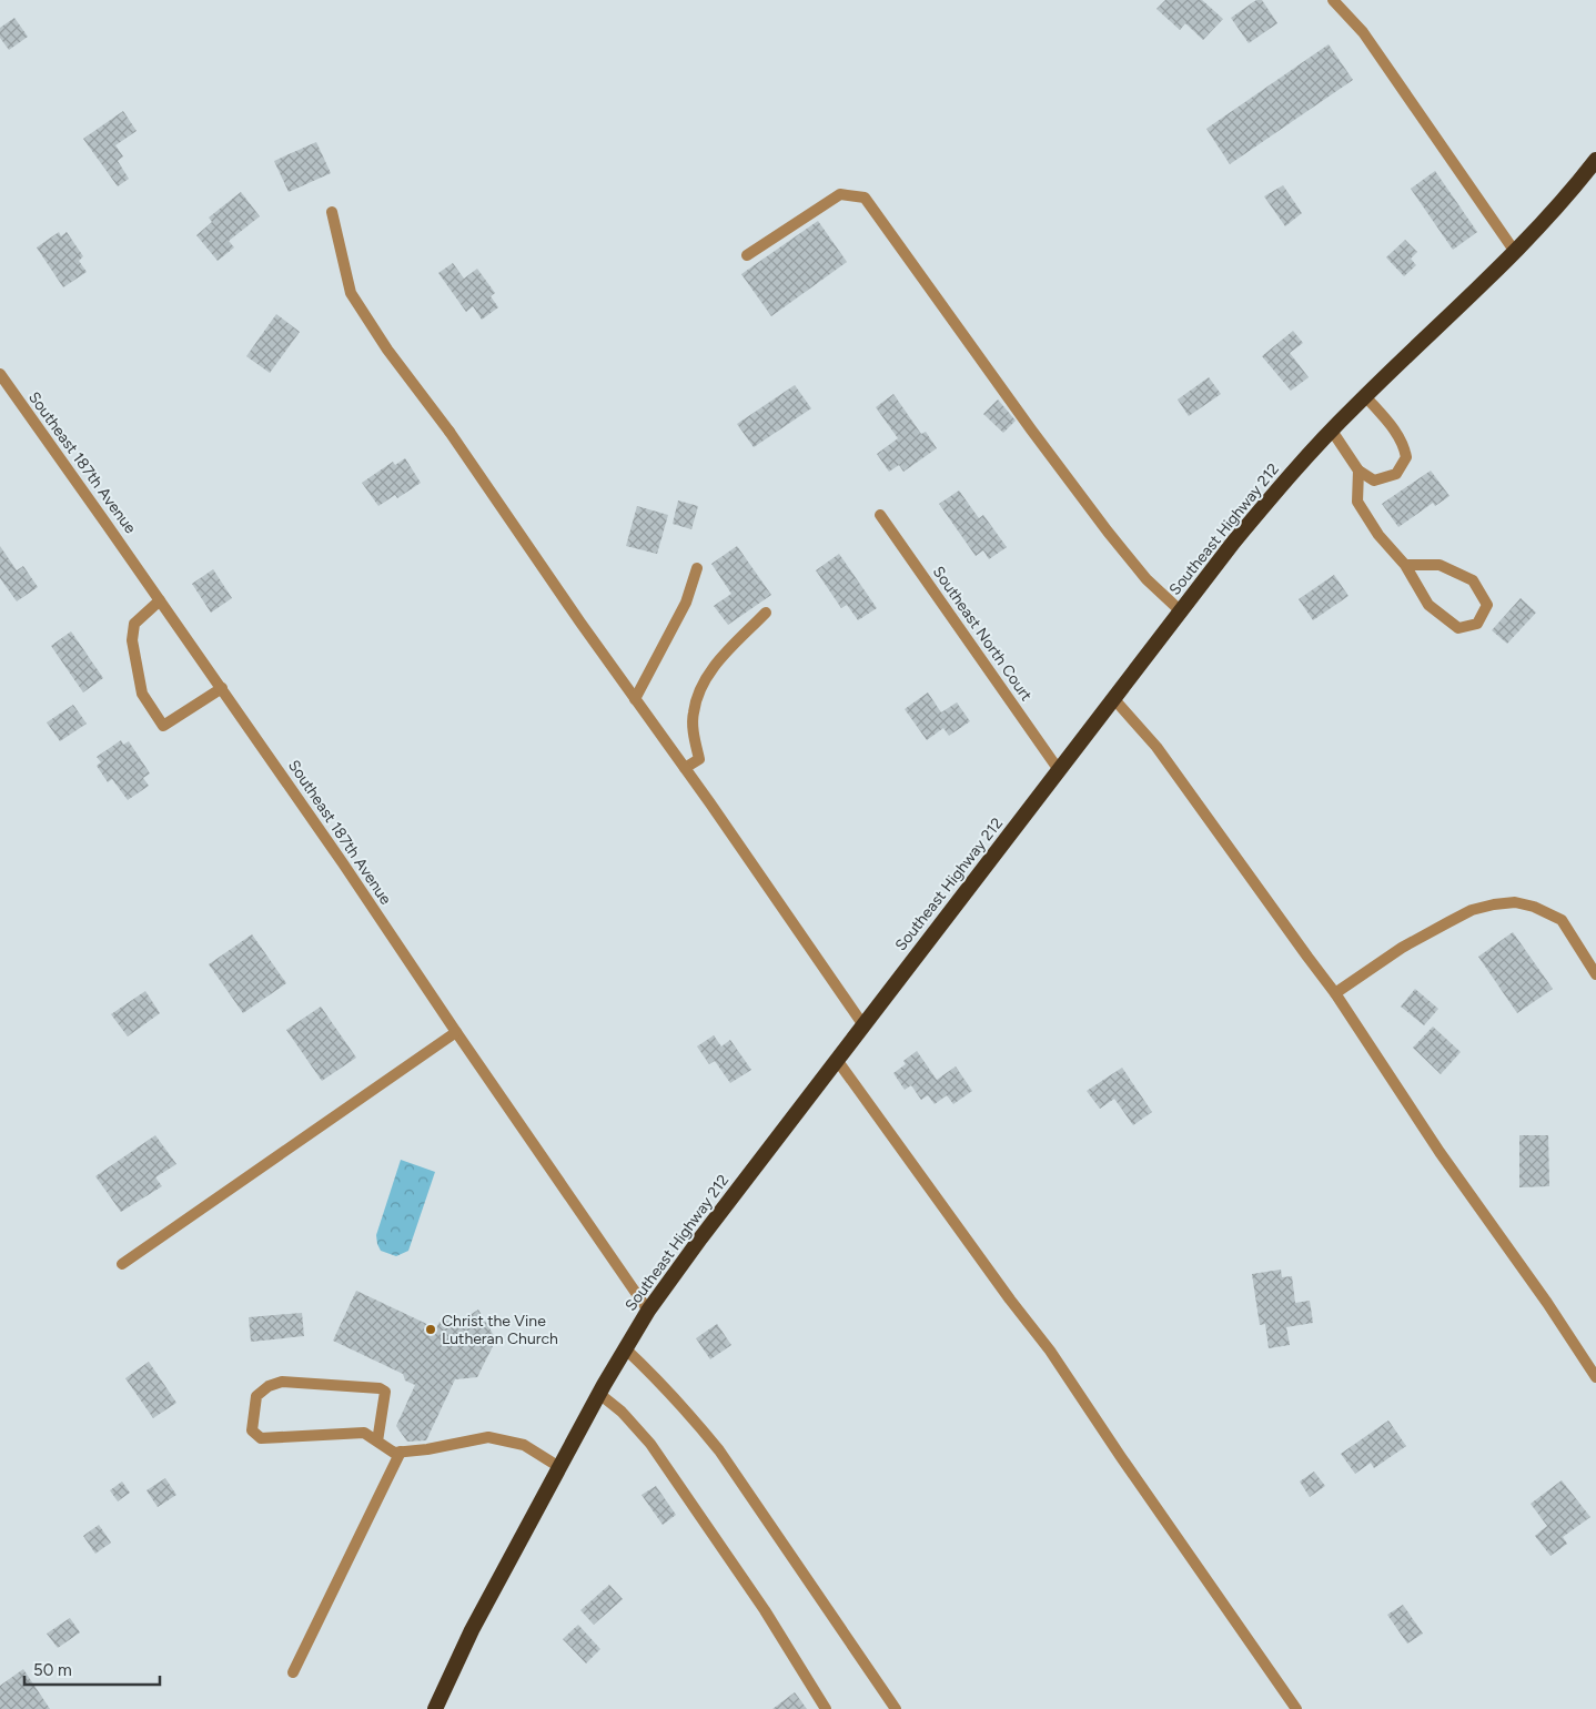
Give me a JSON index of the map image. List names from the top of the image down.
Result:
{
  "streets": {
    "highway": ["Southeast Highway 212"],
    "street": ["Southeast 187th Avenue", "Southeast North Court"]
  },
  "crossings": [
    ["Southeast 187th Avenue", "Southeast Highway 212"],
    ["Southeast Highway 212", "Southeast North Court"]
  ],
  "places": ["Christ the Vine Lutheran Church"],
  "scale_bar": "50 m"
}
